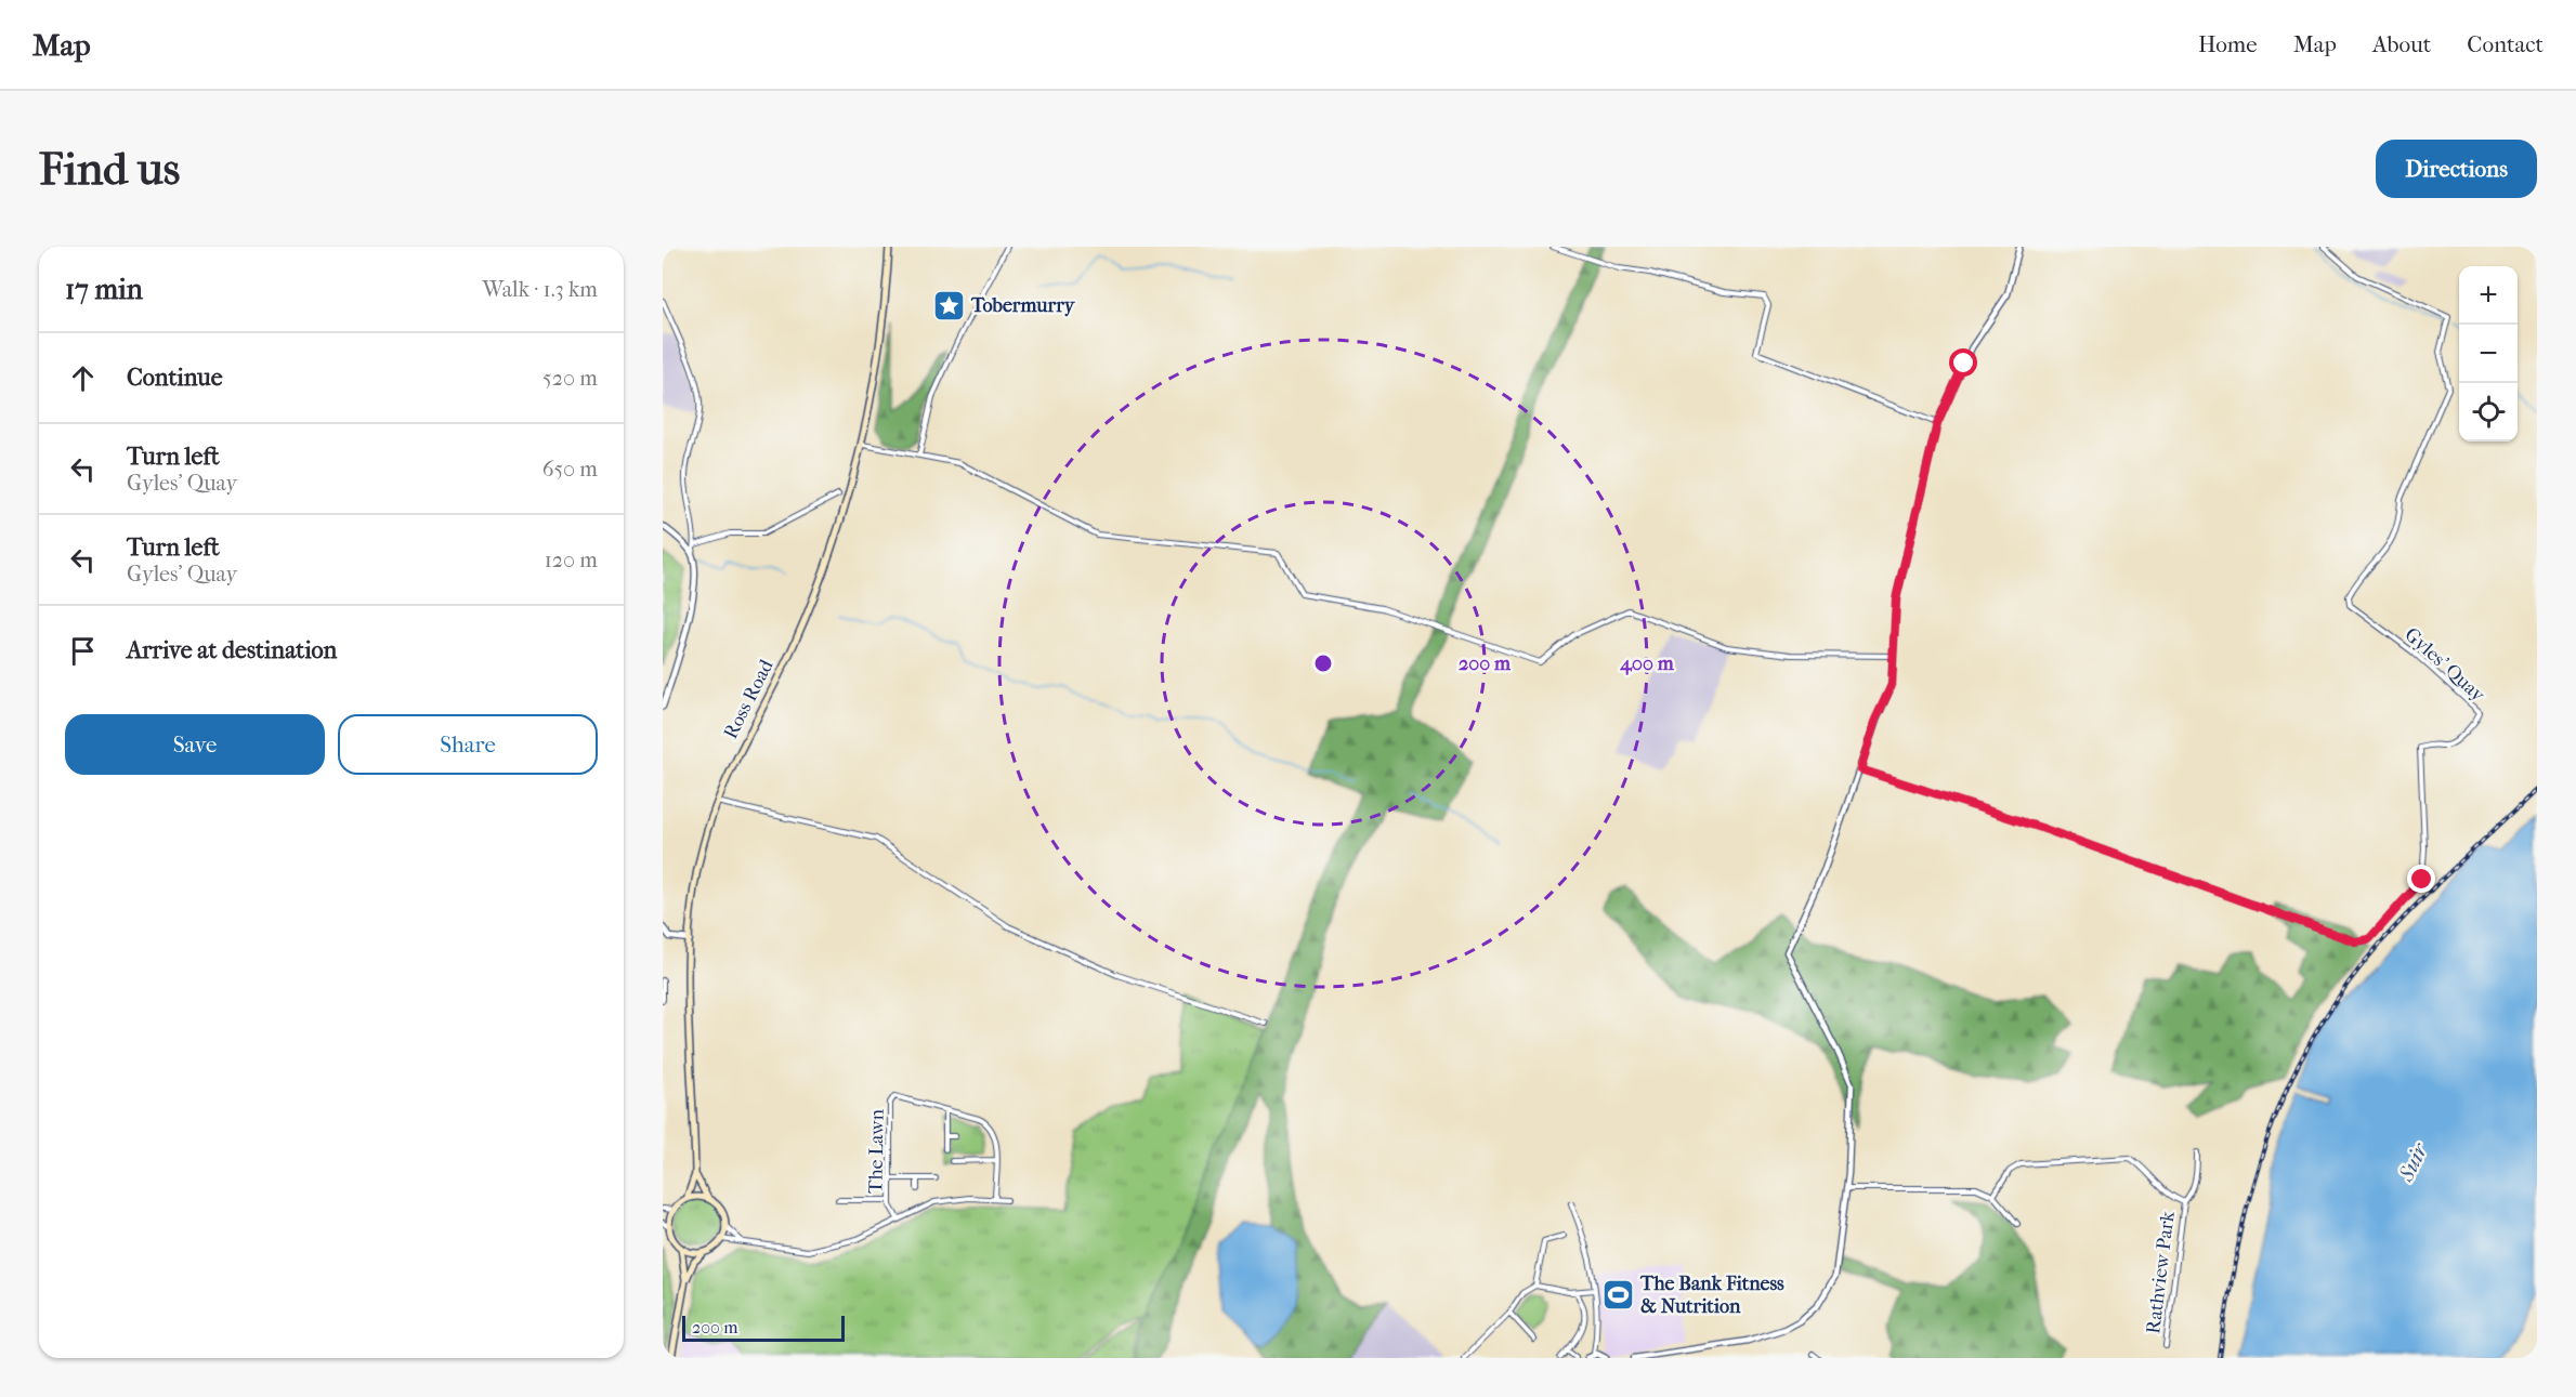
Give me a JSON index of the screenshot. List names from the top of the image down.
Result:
{
  "streets": {
    "main road": ["Ross Road"],
    "street": ["Gyles' Quay", "The Lawn", "Rathview Park"]
  },
  "water": ["Suir"],
  "places": {
    "place": ["Tobermurry"],
    "sports": ["The Bank Fitness & Nutrition"]
  },
  "scale_bar": "200 m",
  "page": {
    "header": "Map",
    "nav": [
      "Home",
      "Map",
      "About",
      "Contact"
    ],
    "buttons": [
      "Directions",
      ["Save", "Share"]
    ],
    "title": "Find us",
    "heading": ["17 min", "Walk · 1.3 km"],
    "map_buttons": ["+", "−"],
    "list": [
      ["Continue", "520 m"],
      ["Turn left", "Gyles' Quay", "650 m"],
      ["Turn left", "Gyles' Quay", "120 m"],
      "Arrive at destination"
    ],
    "scale": "200 m"
  },
  "rings": ["200 m", "400 m"]
}
